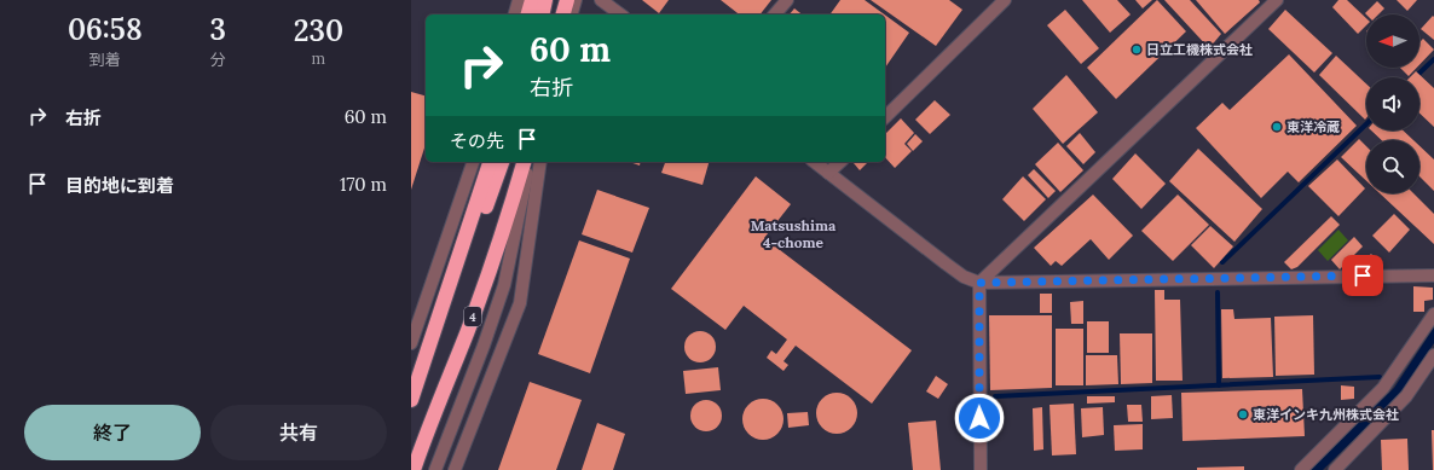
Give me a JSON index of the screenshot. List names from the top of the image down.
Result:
{
  "streets": {
    "highway": ["4"]
  },
  "districts": ["Matsushima 4-chome"],
  "places": ["日立工機株式会社", "東洋冷蔵", "東洋インキ九州株式会社"],
  "north": "left",
  "page": {
    "eta": [
      "06:58",
      "到着",
      "3",
      "分",
      "230",
      "m"
    ],
    "turn": ["60 m", "右折"],
    "list": [
      {
        "name": "右折",
        "value": "60 m"
      },
      {
        "name": "目的地に到着",
        "value": "170 m"
      }
    ],
    "then": "その先",
    "buttons": ["終了", "共有"]
  }
}
